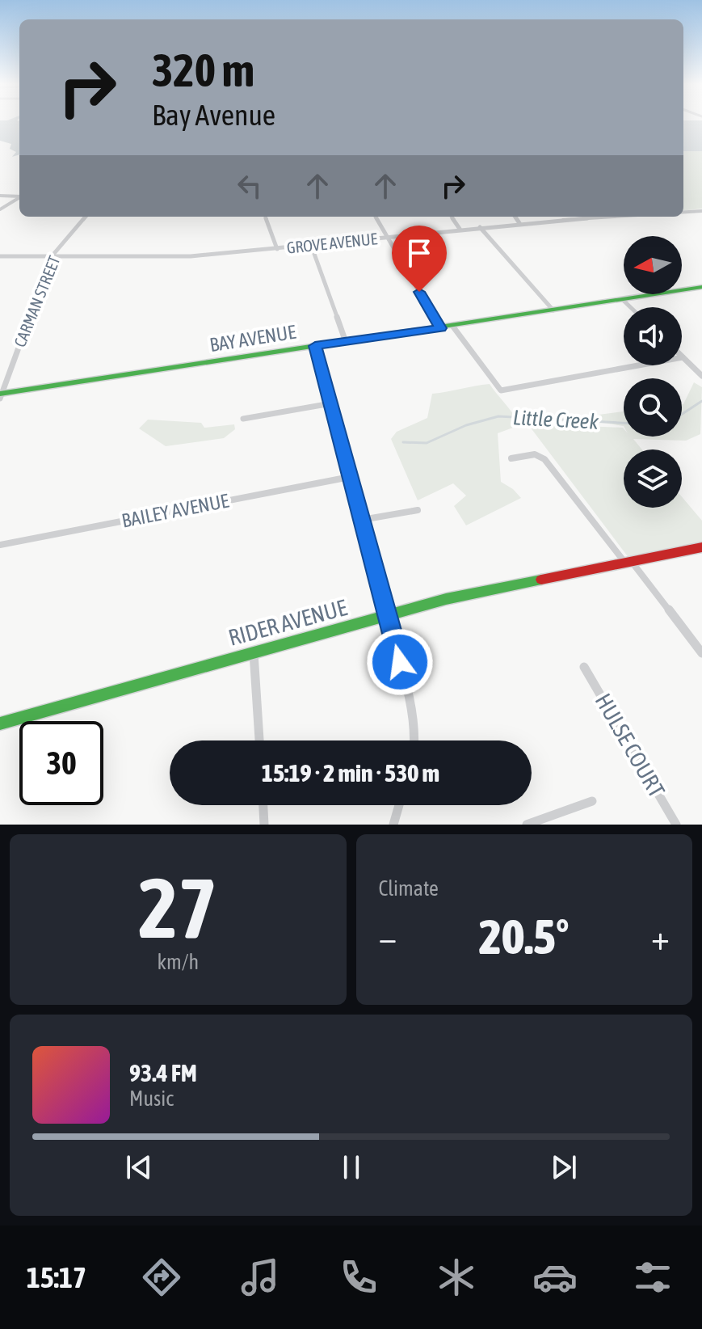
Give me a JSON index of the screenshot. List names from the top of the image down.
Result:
{
  "streets": {
    "street": [
      "GROVE AVENUE",
      "CARMAN STREET",
      "BAY AVENUE",
      "BAILEY AVENUE",
      "RIDER AVENUE",
      "HULSE COURT"
    ]
  },
  "crossings": [
    ["GROVE AVENUE", "CARMAN STREET"],
    ["CARMAN STREET", "BAY AVENUE"]
  ],
  "water": ["Little Creek"],
  "north": "left",
  "page": {
    "turn": ["320 m", "Bay Avenue"],
    "limit": "30",
    "trip": "15:19 · 2 min · 530 m",
    "tile": [
      ["27", "km/h"],
      "Climate"
    ],
    "heat": ["−", "20.5°", "+"],
    "song": ["93.4 FM", "Music"],
    "tabs": "15:17"
  }
}
